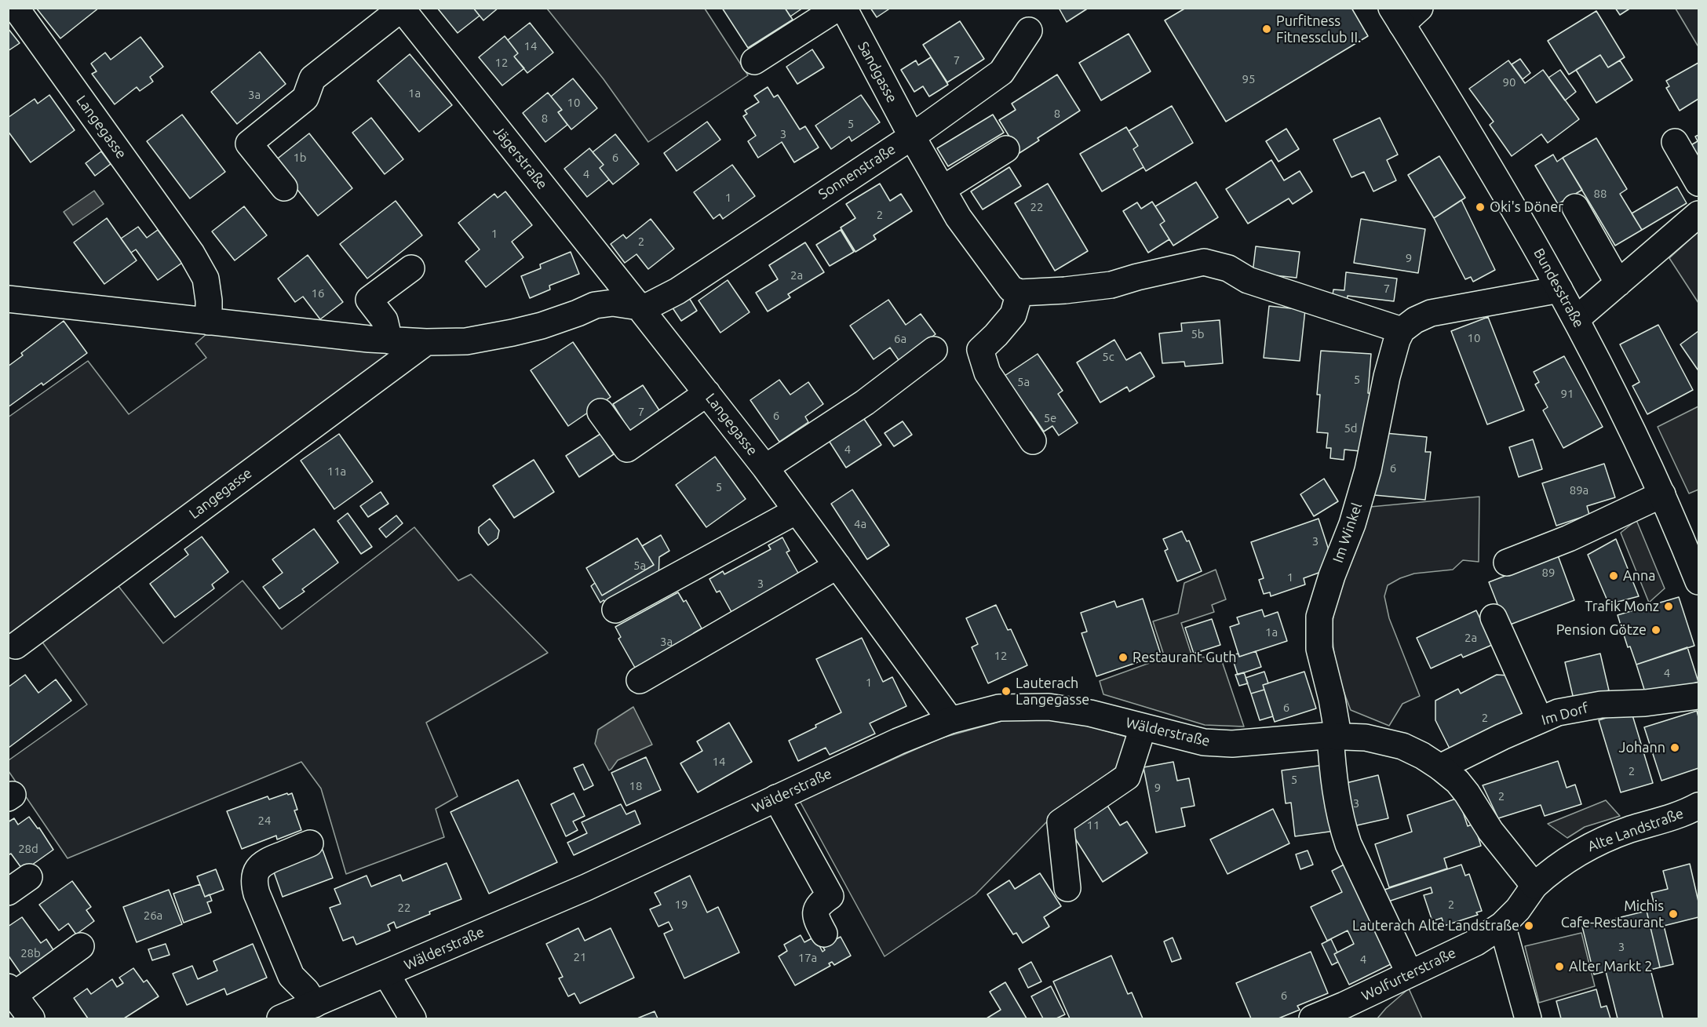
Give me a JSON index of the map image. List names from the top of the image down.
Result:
{
  "streets": {
    "street": [
      "Sandgasse",
      "Langegasse",
      "Jägerstraße",
      "Sonnenstraße",
      "Bundesstraße",
      "Im Winkel",
      "Im Dorf",
      "Wälderstraße",
      "Alte Landstraße",
      "Wolfurterstraße"
    ]
  },
  "crossings": [
    ["Sandgasse", "Sonnenstraße"],
    ["Langegasse", "Jägerstraße"],
    ["Langegasse", "Sonnenstraße"],
    ["Langegasse", "Wälderstraße"],
    ["Jägerstraße", "Sonnenstraße"],
    ["Im Winkel", "Wälderstraße"],
    ["Im Dorf", "Wälderstraße"],
    ["Wälderstraße", "Alte Landstraße"],
    ["Alte Landstraße", "Wolfurterstraße"]
  ],
  "places": [
    "Purfitness Fitnessclub II.",
    "Oki's Döner",
    "Anna",
    "Trafik Monz",
    "Pension Götze",
    "Restaurant Guth",
    "Lauterach Langegasse",
    "Johann",
    "Michis Cafe-Restaurant",
    "Lauterach Alte Landstraße",
    "Alter Markt 2"
  ],
  "house_numbers": [
    "14",
    "7",
    "12",
    "95",
    "90",
    "1a",
    "3a",
    "10",
    "8",
    "8",
    "5",
    "3",
    "1b",
    "6",
    "4",
    "88",
    "1",
    "22",
    "2",
    "1",
    "2",
    "9",
    "2a",
    "7",
    "16",
    "5b",
    "10",
    "6a",
    "5c",
    "5",
    "5a",
    "91",
    "7",
    "6",
    "5e",
    "5d",
    "4",
    "6",
    "11a",
    "5",
    "89a",
    "4a",
    "3",
    "5a",
    "89",
    "1",
    "3",
    "1a",
    "2a",
    "3a",
    "12",
    "4",
    "1",
    "6",
    "2",
    "14",
    "2",
    "5",
    "18",
    "9",
    "2",
    "3",
    "24",
    "11",
    "28d",
    "19",
    "2",
    "22",
    "26a",
    "3",
    "28b",
    "21",
    "17a",
    "4",
    "6"
  ]
}
